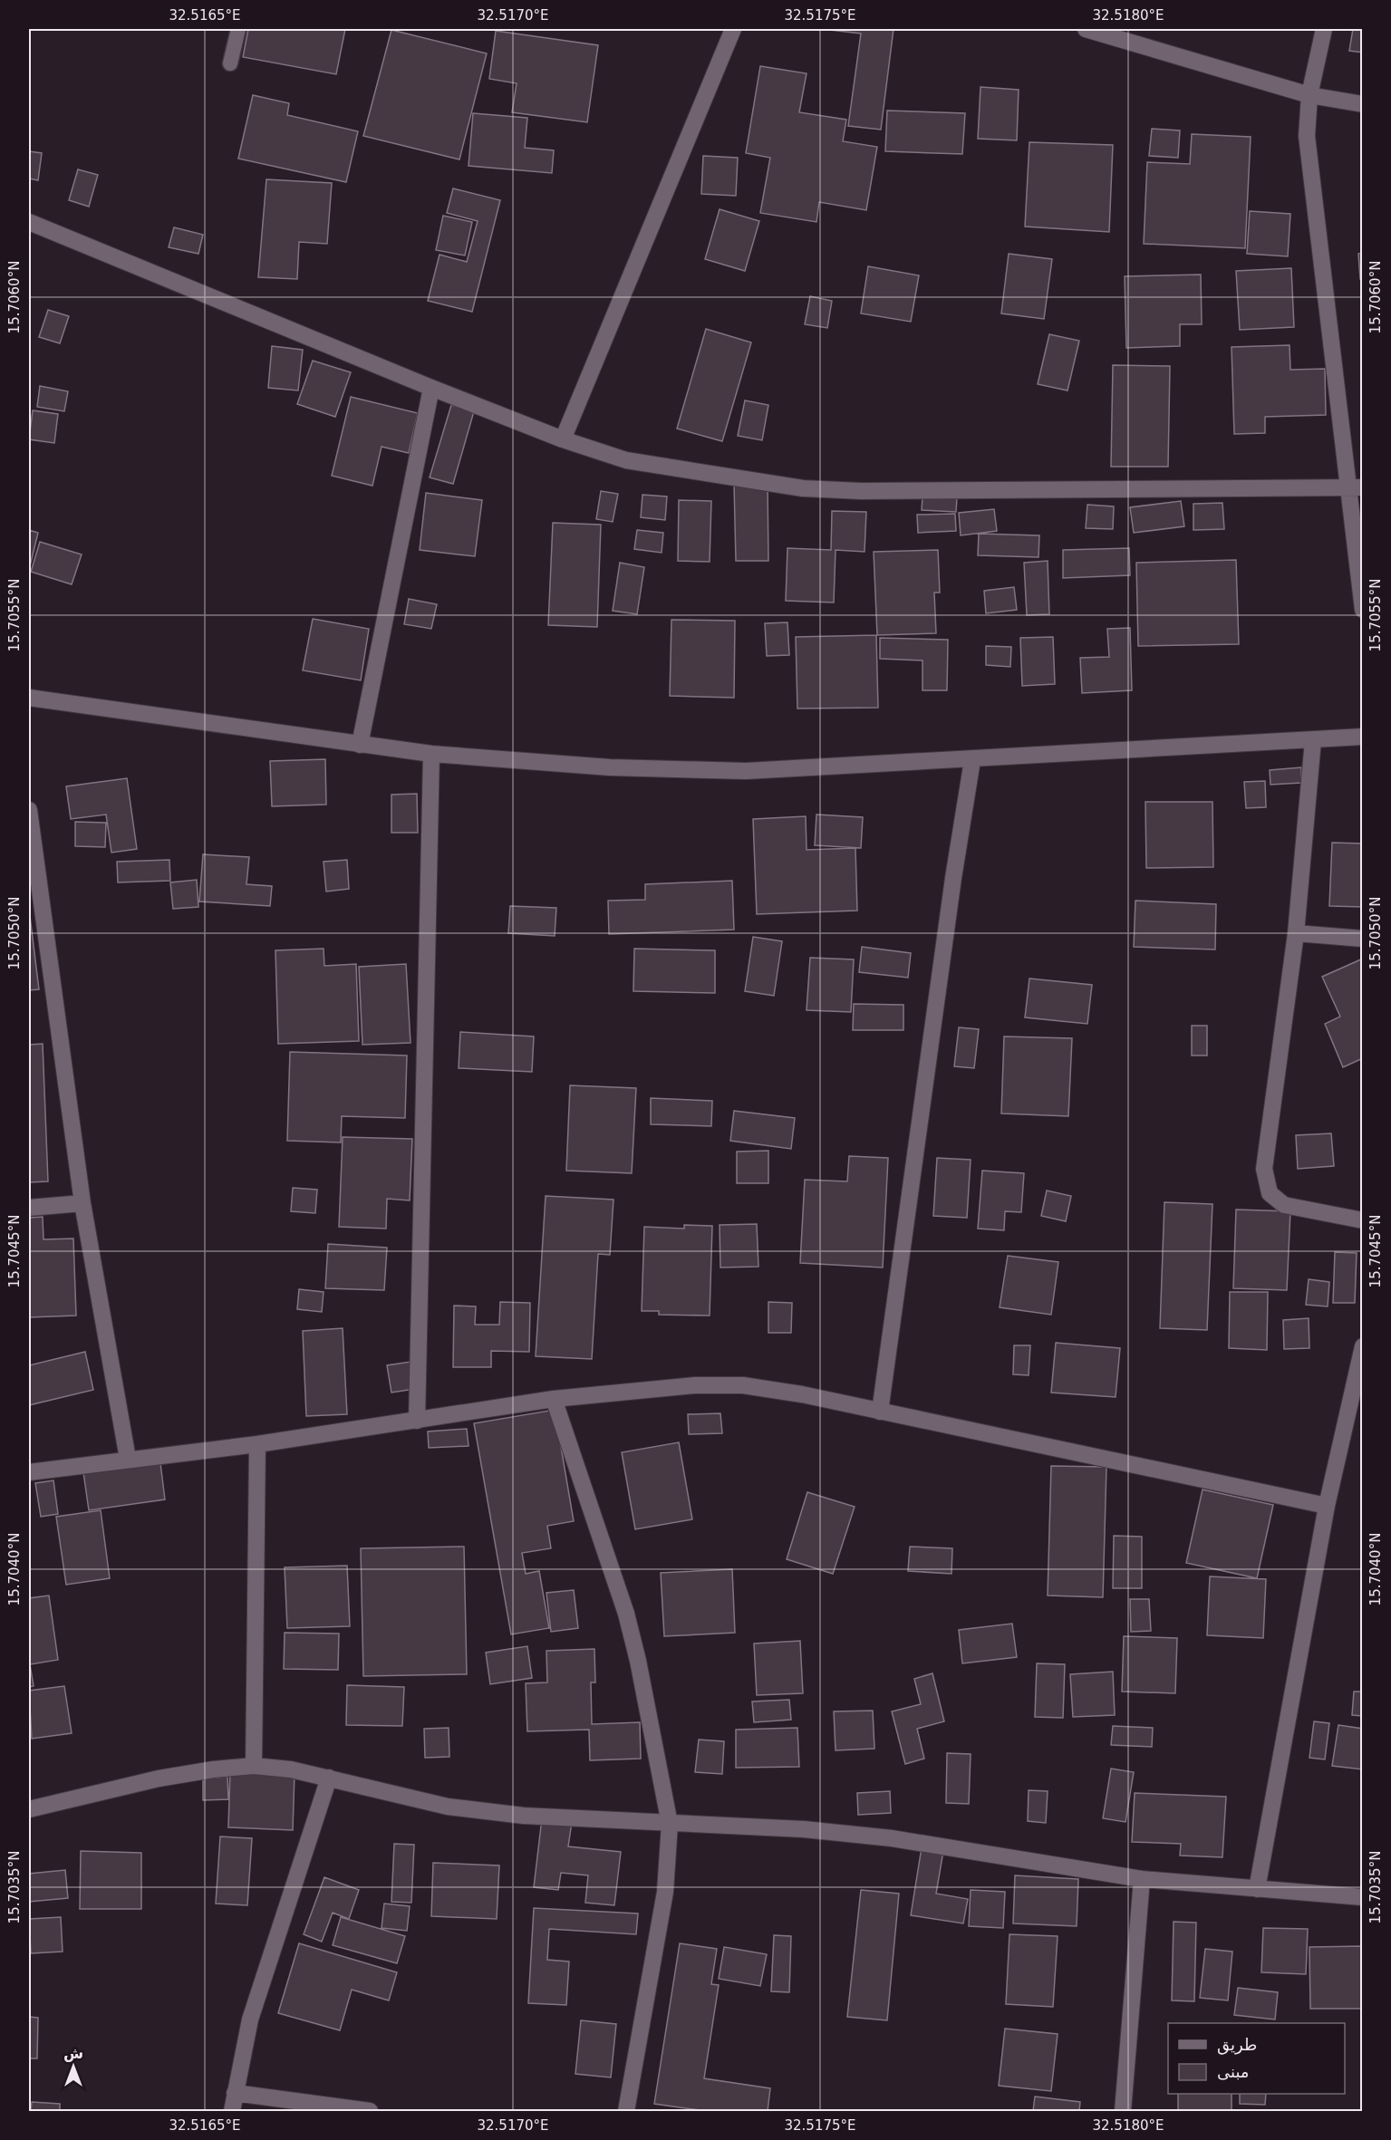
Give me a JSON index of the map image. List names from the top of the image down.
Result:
{
  "legend": ["طريق", "مبنى"],
  "north": "top",
  "coordinates": [
    "32.5165°E",
    "32.5170°E",
    "32.5175°E",
    "32.5180°E",
    "15.7060°N",
    "15.7055°N",
    "15.7050°N",
    "15.7045°N",
    "15.7040°N",
    "15.7035°N"
  ]
}
